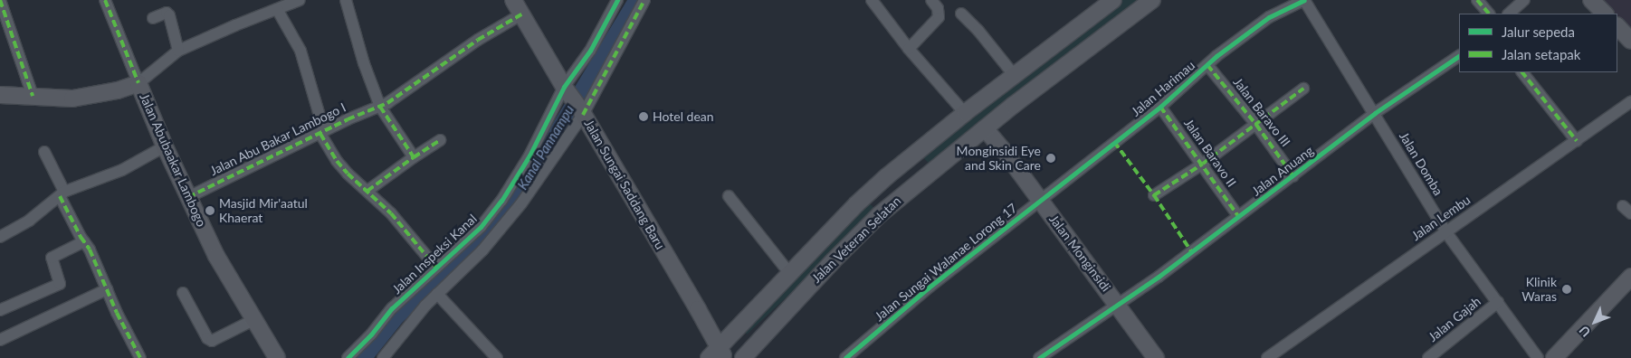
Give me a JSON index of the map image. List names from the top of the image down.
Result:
{
  "streets": {
    "main road": [
      "Jalan Abubaakar Lambogo",
      "Jalan Sungai Saddang Baru",
      "Jalan Veteran Selatan",
      "Jalan Monginsidi"
    ],
    "street": [
      "Jalan Harimau",
      "Jalan Baravo III",
      "Jalan Abu Bakar Lambogo I",
      "Jalan Baravo II",
      "Jalan Domba",
      "Jalan Anuang",
      "Jalan Lembu",
      "Jalan Inspeksi Kanal",
      "Jalan Sungai Walanae Lorong 17",
      "Jalan Gajah"
    ]
  },
  "crossings": [
    ["Jalan Harimau", "Jalan Baravo III"],
    ["Jalan Harimau", "Jalan Baravo II"],
    ["Jalan Harimau", "Jalan Domba"],
    ["Jalan Harimau", "Jalan Monginsidi"],
    ["Jalan Harimau", "Jalan Sungai Walanae Lorong 17"],
    ["Jalan Baravo III", "Jalan Anuang"],
    ["Jalan Abu Bakar Lambogo I", "Jalan Abubaakar Lambogo"],
    ["Jalan Abu Bakar Lambogo I", "Jalan Sungai Saddang Baru"],
    ["Jalan Baravo II", "Jalan Anuang"],
    ["Jalan Domba", "Jalan Anuang"],
    ["Jalan Domba", "Jalan Lembu"],
    ["Jalan Domba", "Jalan Gajah"],
    ["Jalan Anuang", "Jalan Monginsidi"],
    ["Jalan Sungai Saddang Baru", "Jalan Veteran Selatan"],
    ["Jalan Sungai Saddang Baru", "Jalan Inspeksi Kanal"],
    ["Jalan Veteran Selatan", "Jalan Monginsidi"],
    ["Jalan Monginsidi", "Jalan Sungai Walanae Lorong 17"]
  ],
  "water": ["Kanal Pannampu"],
  "places": [
    "Hotel dean",
    "Monginsidi Eye and Skin Care",
    "Masjid Mir'aatul Khaerat",
    "Klinik Waras"
  ],
  "legend": ["Jalur sepeda", "Jalan setapak"],
  "north": "bottom left"
}
